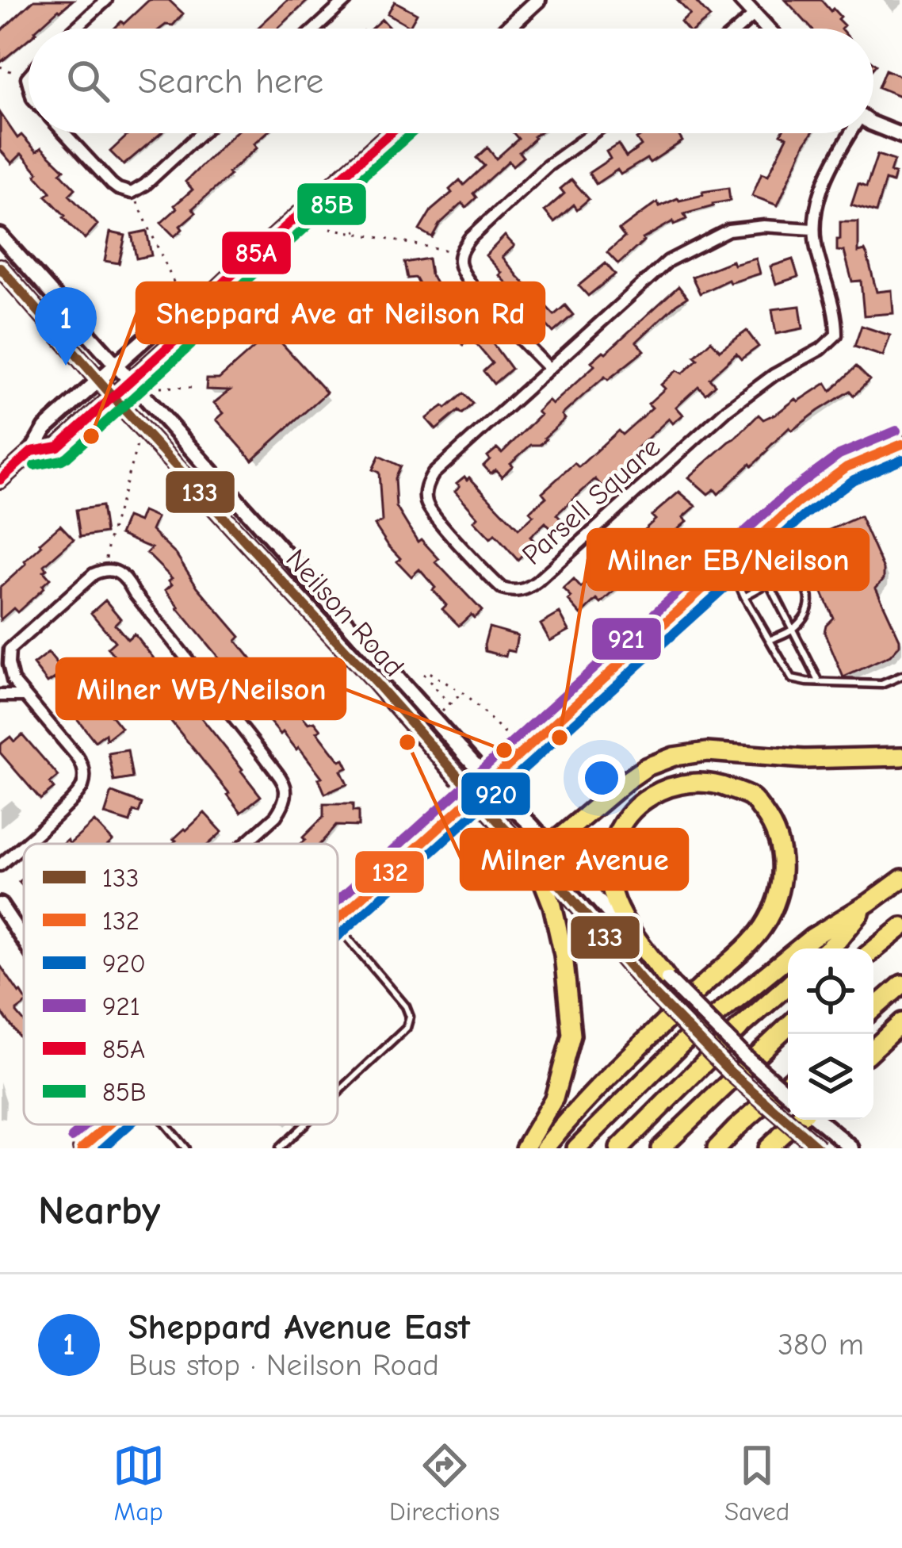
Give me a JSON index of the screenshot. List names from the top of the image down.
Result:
{
  "streets": {
    "main road": ["Neilson Road"],
    "street": ["Parsell Square"]
  },
  "places": [
    "Sheppard Ave at Neilson Rd",
    "Milner EB/Neilson",
    "Milner Avenue",
    "Milner WB/Neilson"
  ],
  "lines": [
    "transit line 85A",
    "transit line 85B",
    "transit line 133",
    "transit line 921",
    "transit line 132",
    "transit line 920"
  ],
  "legend": [
    "133",
    "132",
    "920",
    "921",
    "85A",
    "85B"
  ],
  "page": {
    "search": "Search here",
    "pins": "1",
    "heading": "Nearby",
    "list": [
      {
        "mark": "1",
        "name": "Sheppard Avenue East",
        "note": "Bus stop · Neilson Road",
        "value": "380 m"
      }
    ],
    "nav": ["Map", "Directions", "Saved"]
  }
}
